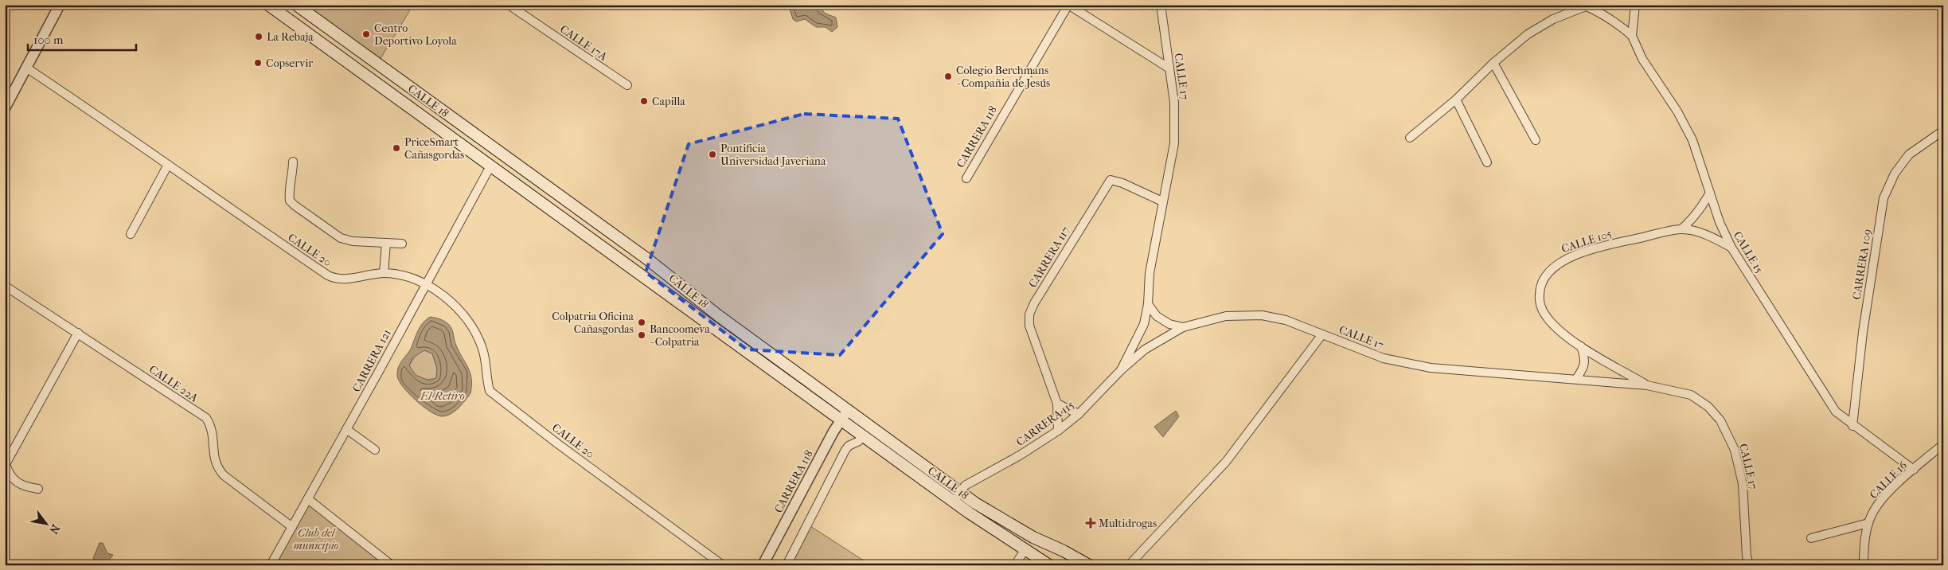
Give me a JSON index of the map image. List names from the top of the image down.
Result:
{
  "streets": {
    "main road": ["CALLE 18"],
    "street": [
      "CALLE 17A",
      "CALLE 17",
      "CARRERA 118",
      "CALLE 105",
      "CALLE 20",
      "CALLE 15",
      "CARRERA 117",
      "CARRERA 109",
      "CARRERA 121",
      "CALLE 22A",
      "CARRERA 115",
      "CALLE 16"
    ]
  },
  "crossings": [
    ["CALLE 17", "CALLE 105"],
    ["CALLE 17", "CARRERA 117"],
    ["CALLE 17", "CARRERA 115"],
    ["CALLE 18", "CARRERA 118"],
    ["CALLE 18", "CARRERA 121"],
    ["CALLE 18", "CARRERA 115"],
    ["CALLE 105", "CALLE 15"],
    ["CALLE 20", "CARRERA 121"],
    ["CALLE 15", "CARRERA 109"],
    ["CALLE 15", "CALLE 16"],
    ["CARRERA 117", "CARRERA 115"],
    ["CARRERA 121", "CALLE 22A"]
  ],
  "water": ["El Retiro"],
  "parks": ["Club del municipio"],
  "places": {
    "other": [
      "Centro Deportivo Loyola",
      "La Rebaja",
      "Copservir",
      "Colegio Berchmans - Compañia de Jesús",
      "Capilla",
      "PriceSmart Cañasgordas",
      "Pontificia Universidad Javeriana",
      "Colpatria Oficina Cañasgordas",
      "Bancoomeva - Colpatria"
    ],
    "health": ["Multidrogas"]
  },
  "scale_bar": "100 m",
  "north": "bottom right"
}
